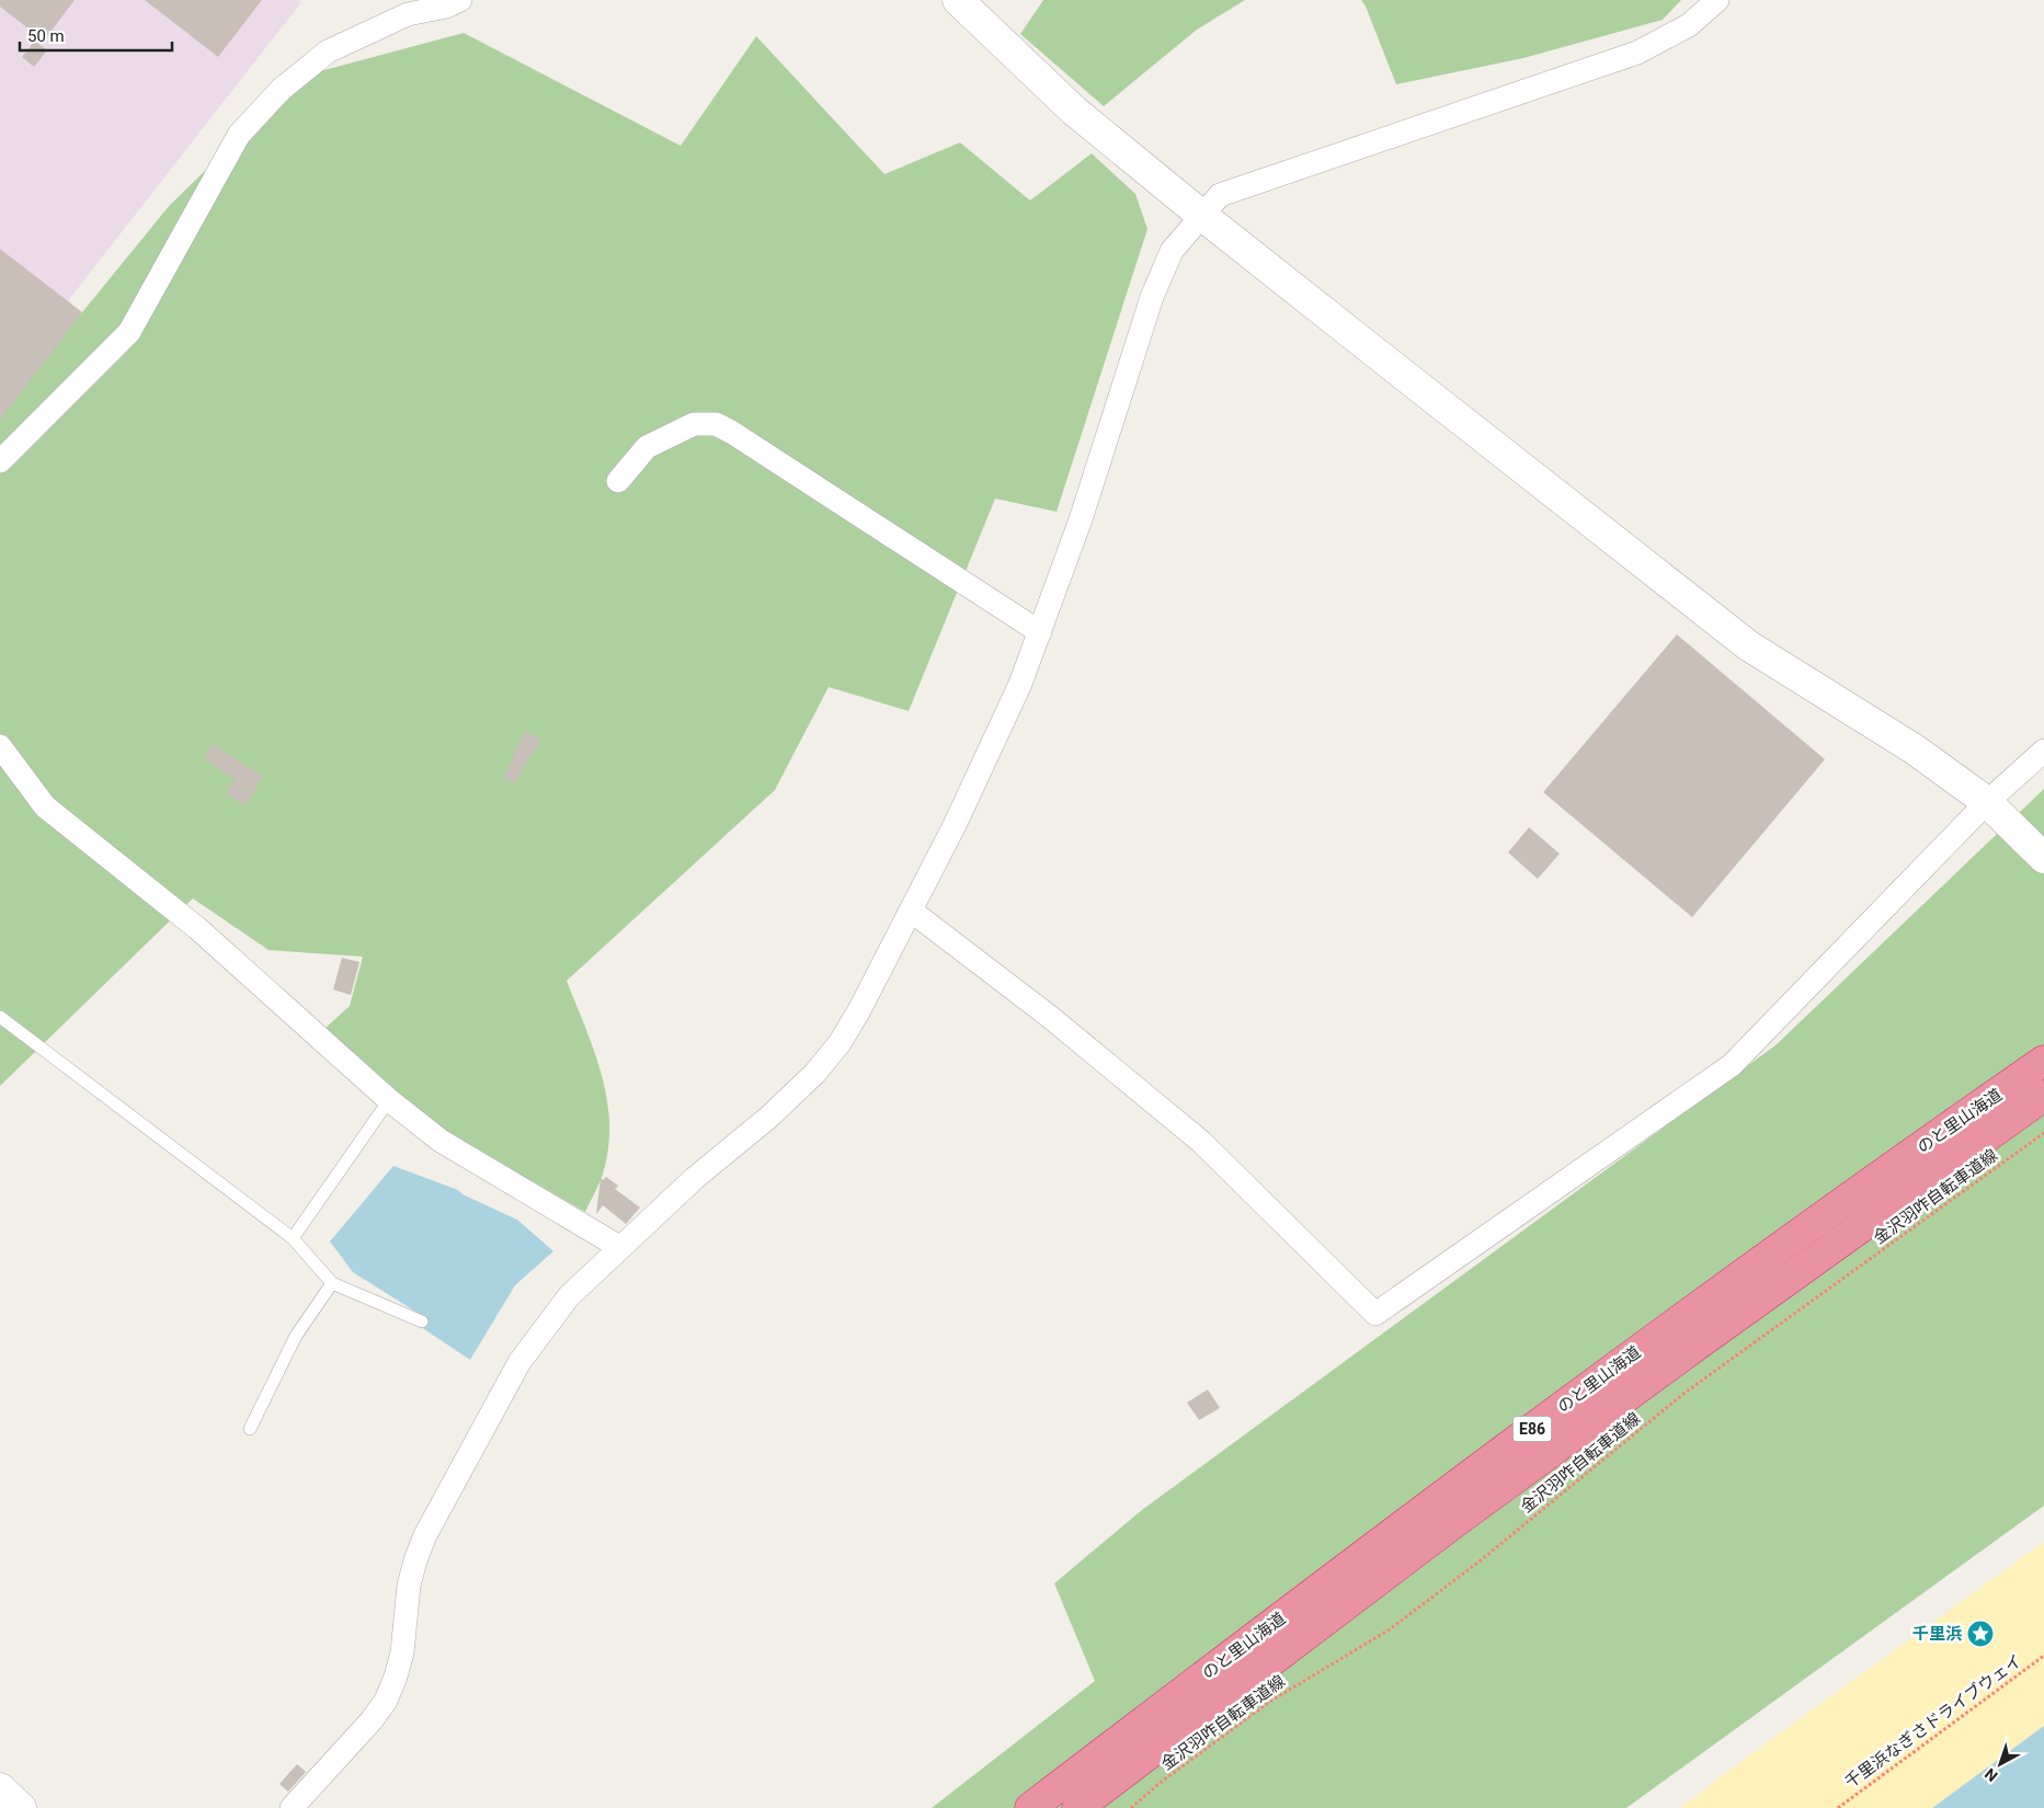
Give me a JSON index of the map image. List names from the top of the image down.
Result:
{
  "streets": {
    "highway": ["のと里山海道", "E86"],
    "path": ["金沢羽咋自転車道線", "千里浜なぎさドライブウェイ"]
  },
  "places": {
    "place": ["千里浜"]
  },
  "scale_bar": "50 m",
  "north": "bottom left"
}
